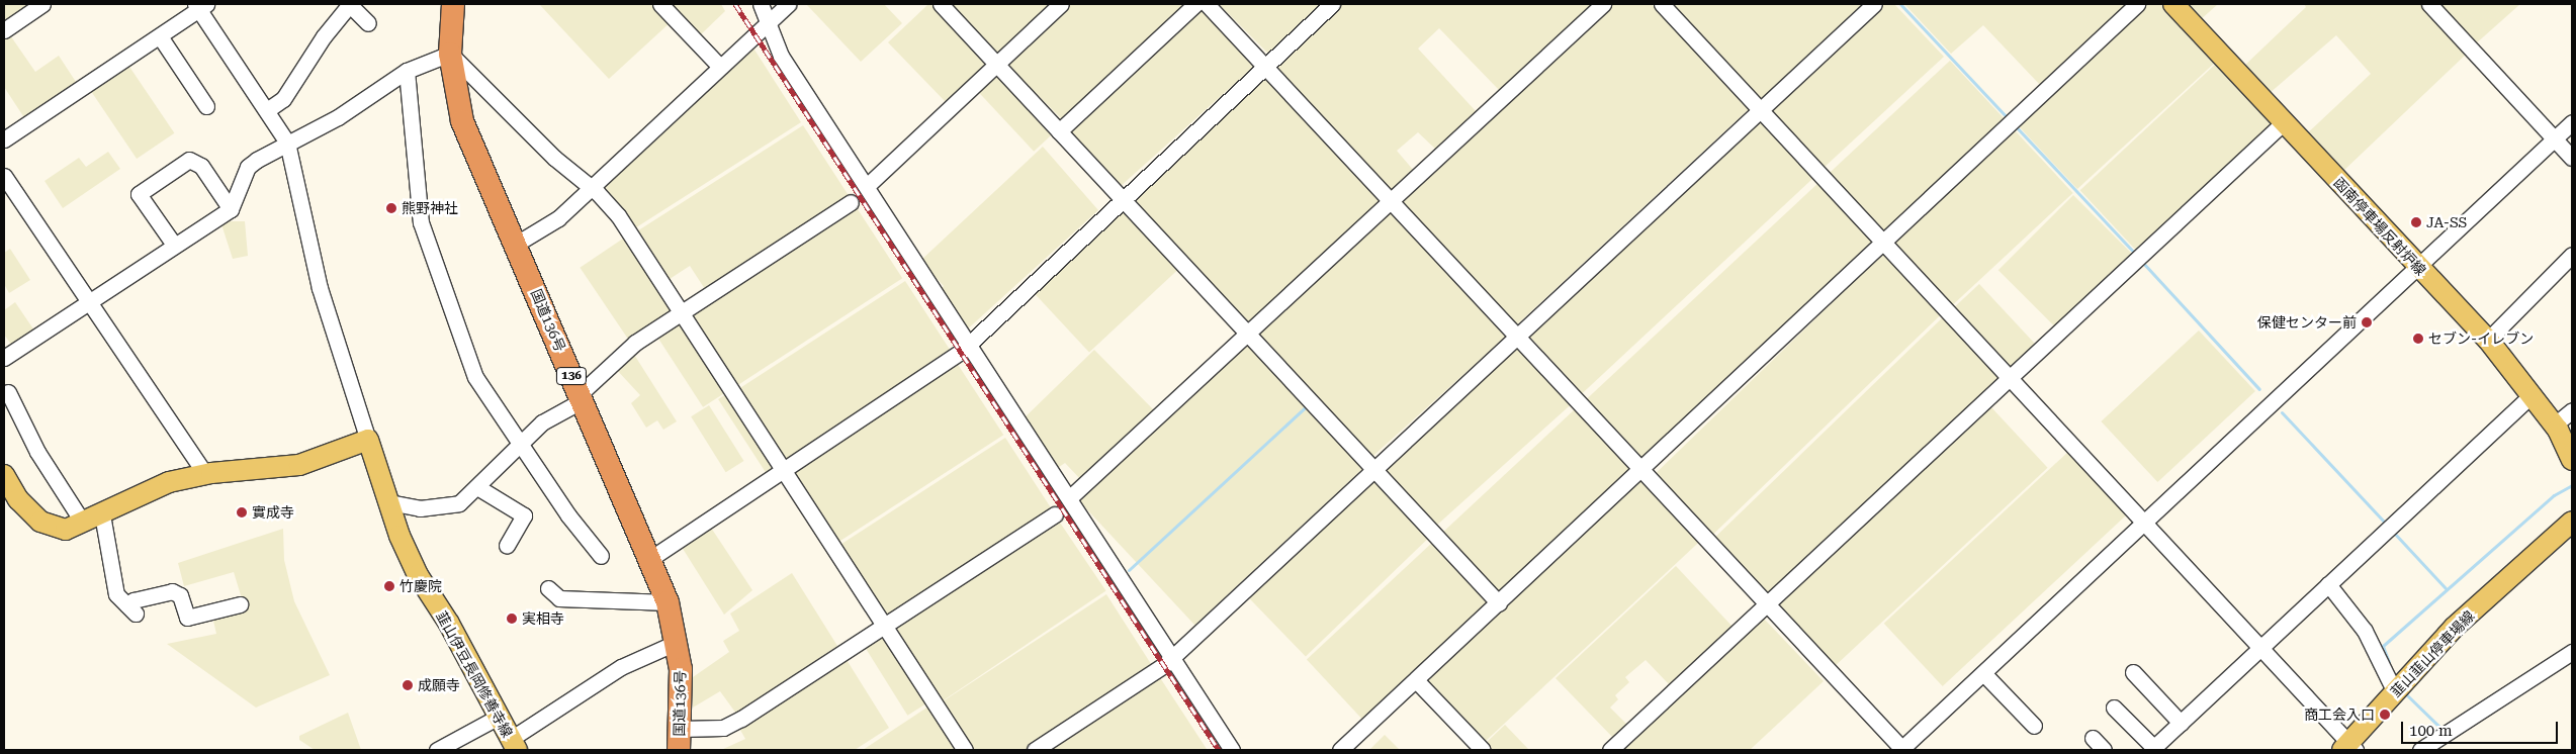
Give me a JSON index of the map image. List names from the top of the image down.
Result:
{
  "streets": {
    "highway": ["国道136号", "136"],
    "main road": ["函南停車場反射炉線", "韮山韮山停車場線", "韮山伊豆長岡修善寺線"]
  },
  "places": [
    "熊野神社",
    "JA-SS",
    "保健センター前",
    "セブン-イレブン",
    "實成寺",
    "竹慶院",
    "実相寺",
    "成願寺",
    "商工会入口"
  ],
  "scale_bar": "100 m"
}
